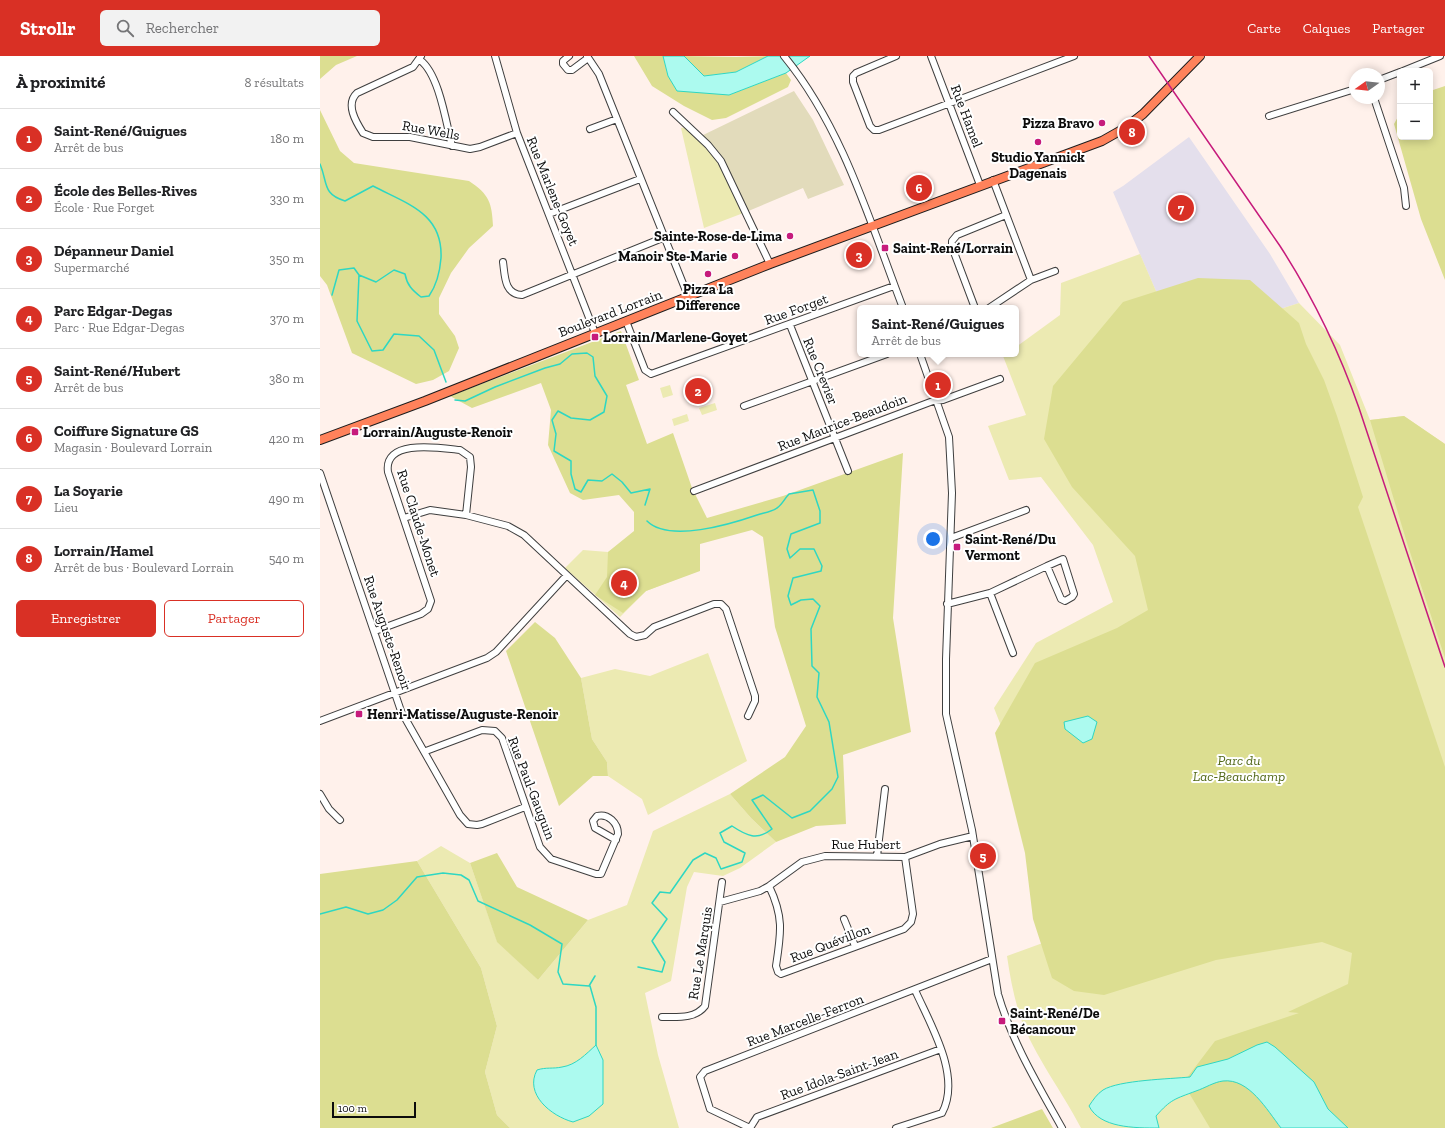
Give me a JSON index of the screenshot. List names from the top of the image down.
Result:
{
  "streets": {
    "main road": ["Boulevard Lorrain"],
    "street": [
      "Rue Hamel",
      "Rue Wells",
      "Rue Marlene-Goyet",
      "Rue Forget",
      "Rue Crevier",
      "Rue Maurice-Beaudoin",
      "Rue Claude-Monet",
      "Rue Auguste-Renoir",
      "Rue Paul-Gauguin",
      "Rue Hubert",
      "Rue Quévillon",
      "Rue Le Marquis",
      "Rue Marcelle-Ferron",
      "Rue Idola-Saint-Jean"
    ]
  },
  "crossings": [
    ["Rue Hamel", "Boulevard Lorrain"],
    ["Rue Wells", "Rue Marlene-Goyet"],
    ["Rue Marlene-Goyet", "Boulevard Lorrain"],
    ["Rue Forget", "Boulevard Lorrain"],
    ["Rue Forget", "Rue Crevier"],
    ["Rue Crevier", "Rue Maurice-Beaudoin"],
    ["Rue Claude-Monet", "Rue Auguste-Renoir"],
    ["Rue Auguste-Renoir", "Rue Paul-Gauguin"],
    ["Rue Hubert", "Rue Quévillon"],
    ["Rue Hubert", "Rue Le Marquis"],
    ["Rue Marcelle-Ferron", "Rue Idola-Saint-Jean"]
  ],
  "parks": ["Parc du Lac-Beauchamp"],
  "places": {
    "other": [
      "Pizza Bravo",
      "Studio Yannick Dagenais",
      "Sainte-Rose-de-Lima",
      "Manoir Ste-Marie",
      "Pizza La Difference"
    ],
    "transit": [
      "Saint-René/Lorrain",
      "Lorrain/Marlene-Goyet",
      "Lorrain/Auguste-Renoir",
      "Saint-René/Du Vermont",
      "Henri-Matisse/Auguste-Renoir",
      "Saint-René/De Bécancour"
    ]
  },
  "scale_bar": "100 m",
  "north": "left",
  "page": {
    "header": "Strollr",
    "search": "Rechercher",
    "nav": ["Carte", "Calques", "Partager"],
    "heading": ["À proximité", "8 résultats"],
    "map_buttons": ["+", "−"],
    "list": [
      {
        "mark": "1",
        "name": "Saint-René/Guigues",
        "note": "Arrêt de bus",
        "value": "180 m"
      },
      {
        "mark": "2",
        "name": "École des Belles-Rives",
        "note": "École · Rue Forget",
        "value": "330 m"
      },
      {
        "mark": "3",
        "name": "Dépanneur Daniel",
        "note": "Supermarché",
        "value": "350 m"
      },
      {
        "mark": "4",
        "name": "Parc Edgar-Degas",
        "note": "Parc · Rue Edgar-Degas",
        "value": "370 m"
      },
      {
        "mark": "5",
        "name": "Saint-René/Hubert",
        "note": "Arrêt de bus",
        "value": "380 m"
      },
      {
        "mark": "6",
        "name": "Coiffure Signature GS",
        "note": "Magasin · Boulevard Lorrain",
        "value": "420 m"
      },
      {
        "mark": "7",
        "name": "La Soyarie",
        "note": "Lieu",
        "value": "490 m"
      },
      {
        "mark": "8",
        "name": "Lorrain/Hamel",
        "note": "Arrêt de bus · Boulevard Lorrain",
        "value": "540 m"
      }
    ],
    "pins": [
      "8",
      "6",
      "7",
      "3",
      "1",
      "2",
      "4",
      "5"
    ],
    "popup": ["Saint-René/Guigues", "Arrêt de bus"],
    "buttons": ["Enregistrer", "Partager"],
    "scale": "100 m"
  }
}
